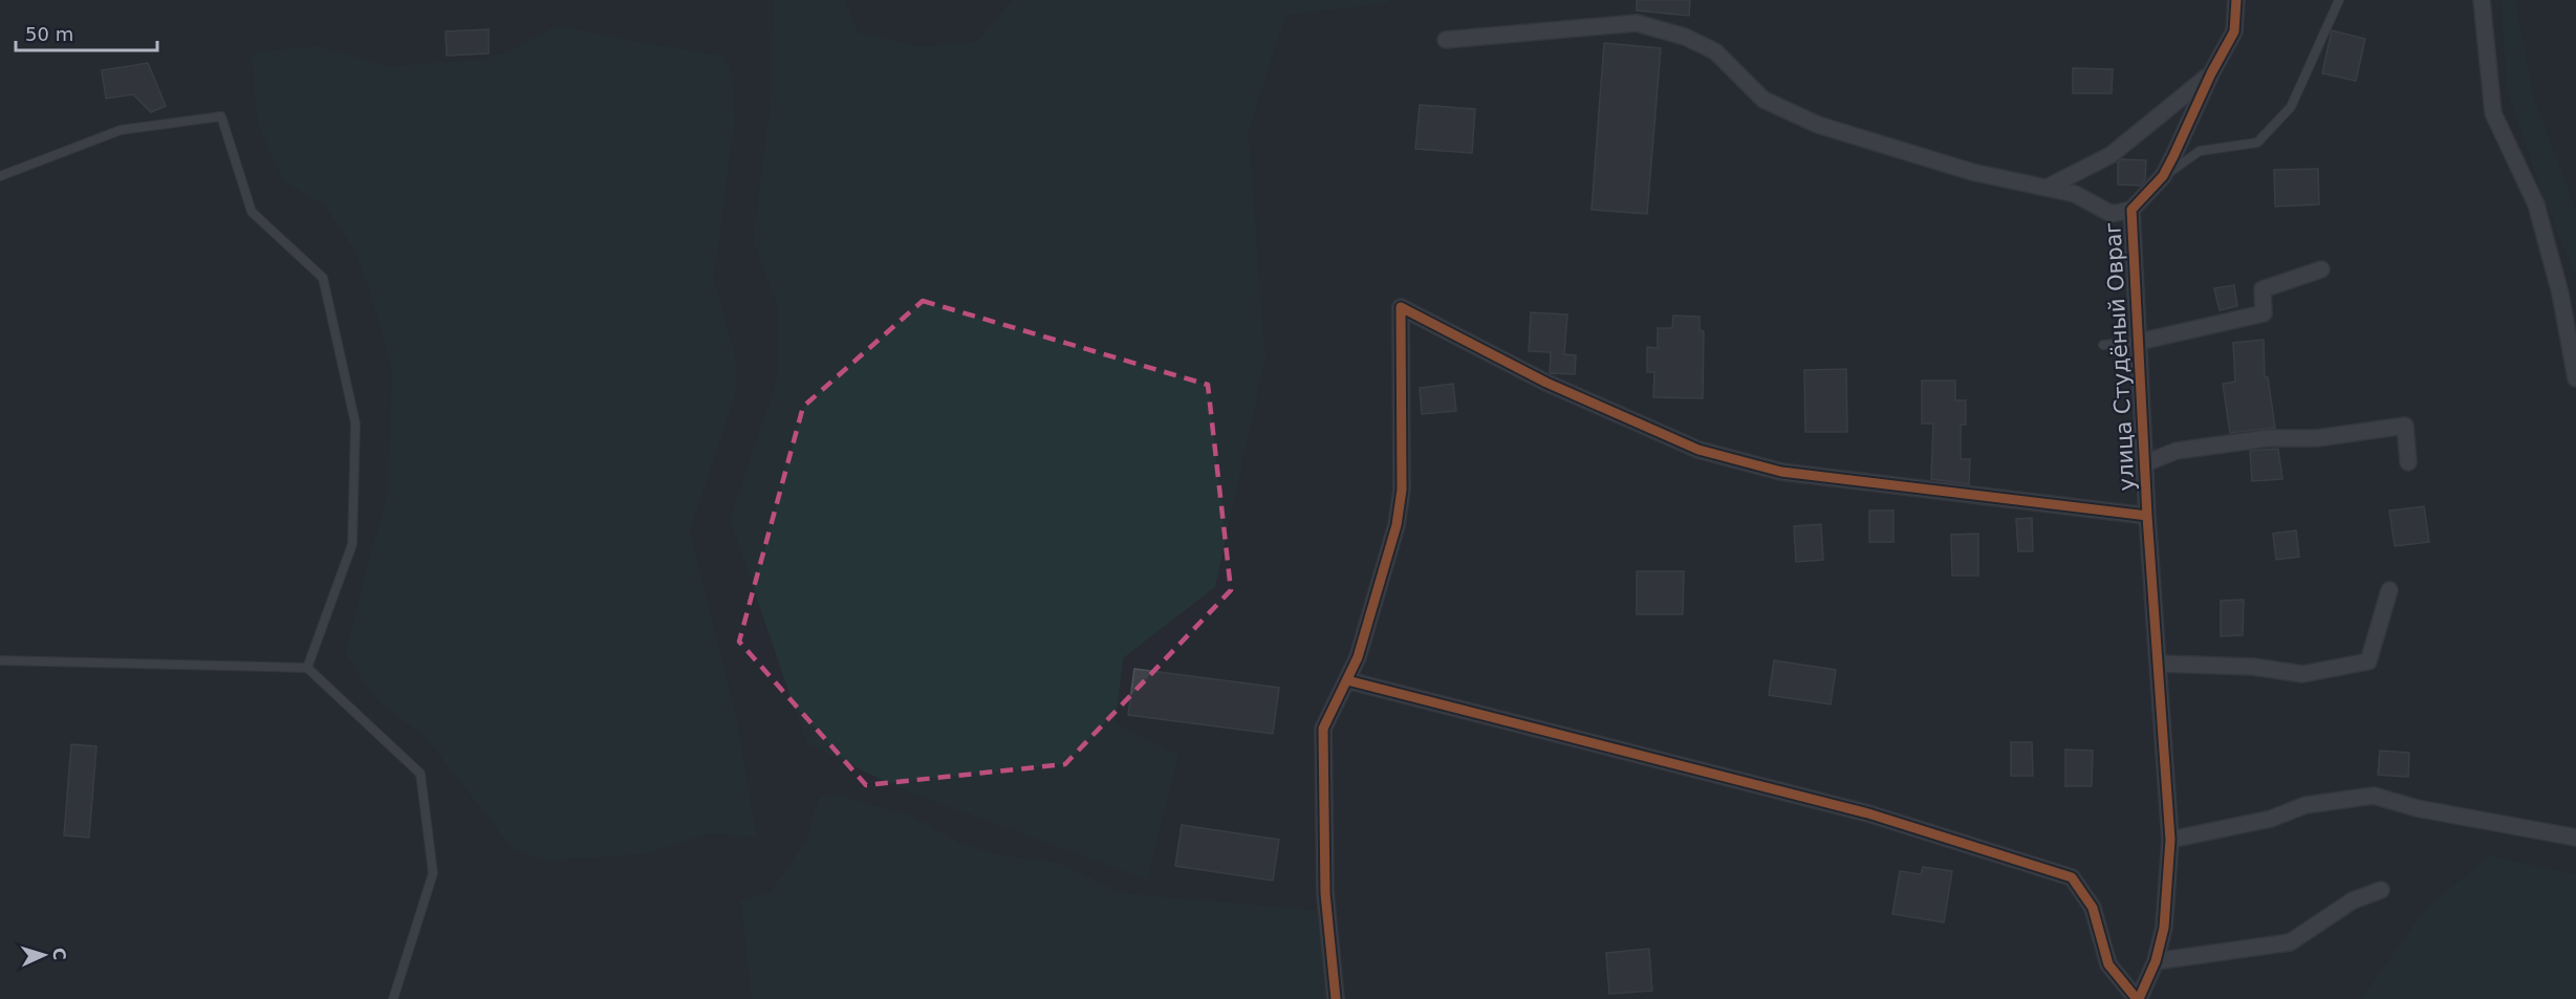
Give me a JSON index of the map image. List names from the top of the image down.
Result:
{
  "streets": {
    "street": ["улица Студёный Овраг"]
  },
  "scale_bar": "50 m",
  "north": "right"
}
